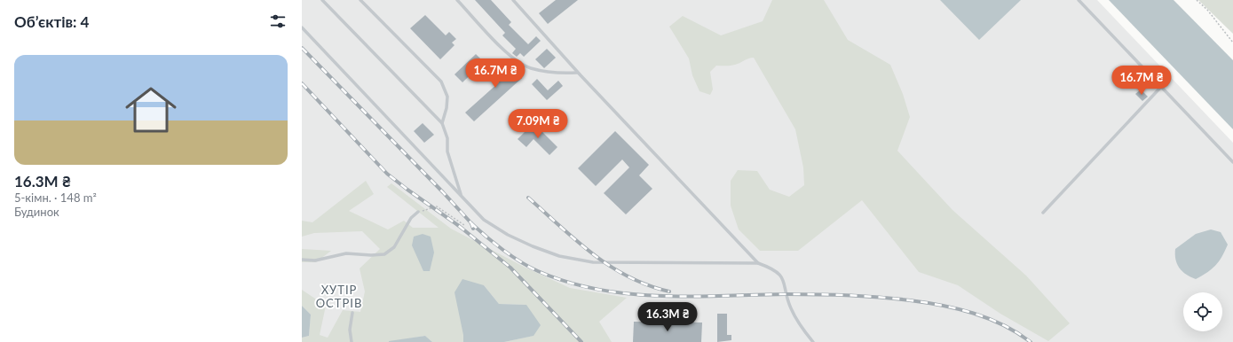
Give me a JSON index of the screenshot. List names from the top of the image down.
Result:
{
  "districts": ["ХУТІР ОСТРІВ"],
  "page": {
    "heading": "Об’єктів: 4",
    "list": [
      {
        "name": "16.3M ₴",
        "note": "5-кімн. · 148 m² · Будинок"
      }
    ],
    "price": [
      "16.7M ₴",
      "16.7M ₴",
      "7.09M ₴",
      "16.3M ₴"
    ]
  }
}
